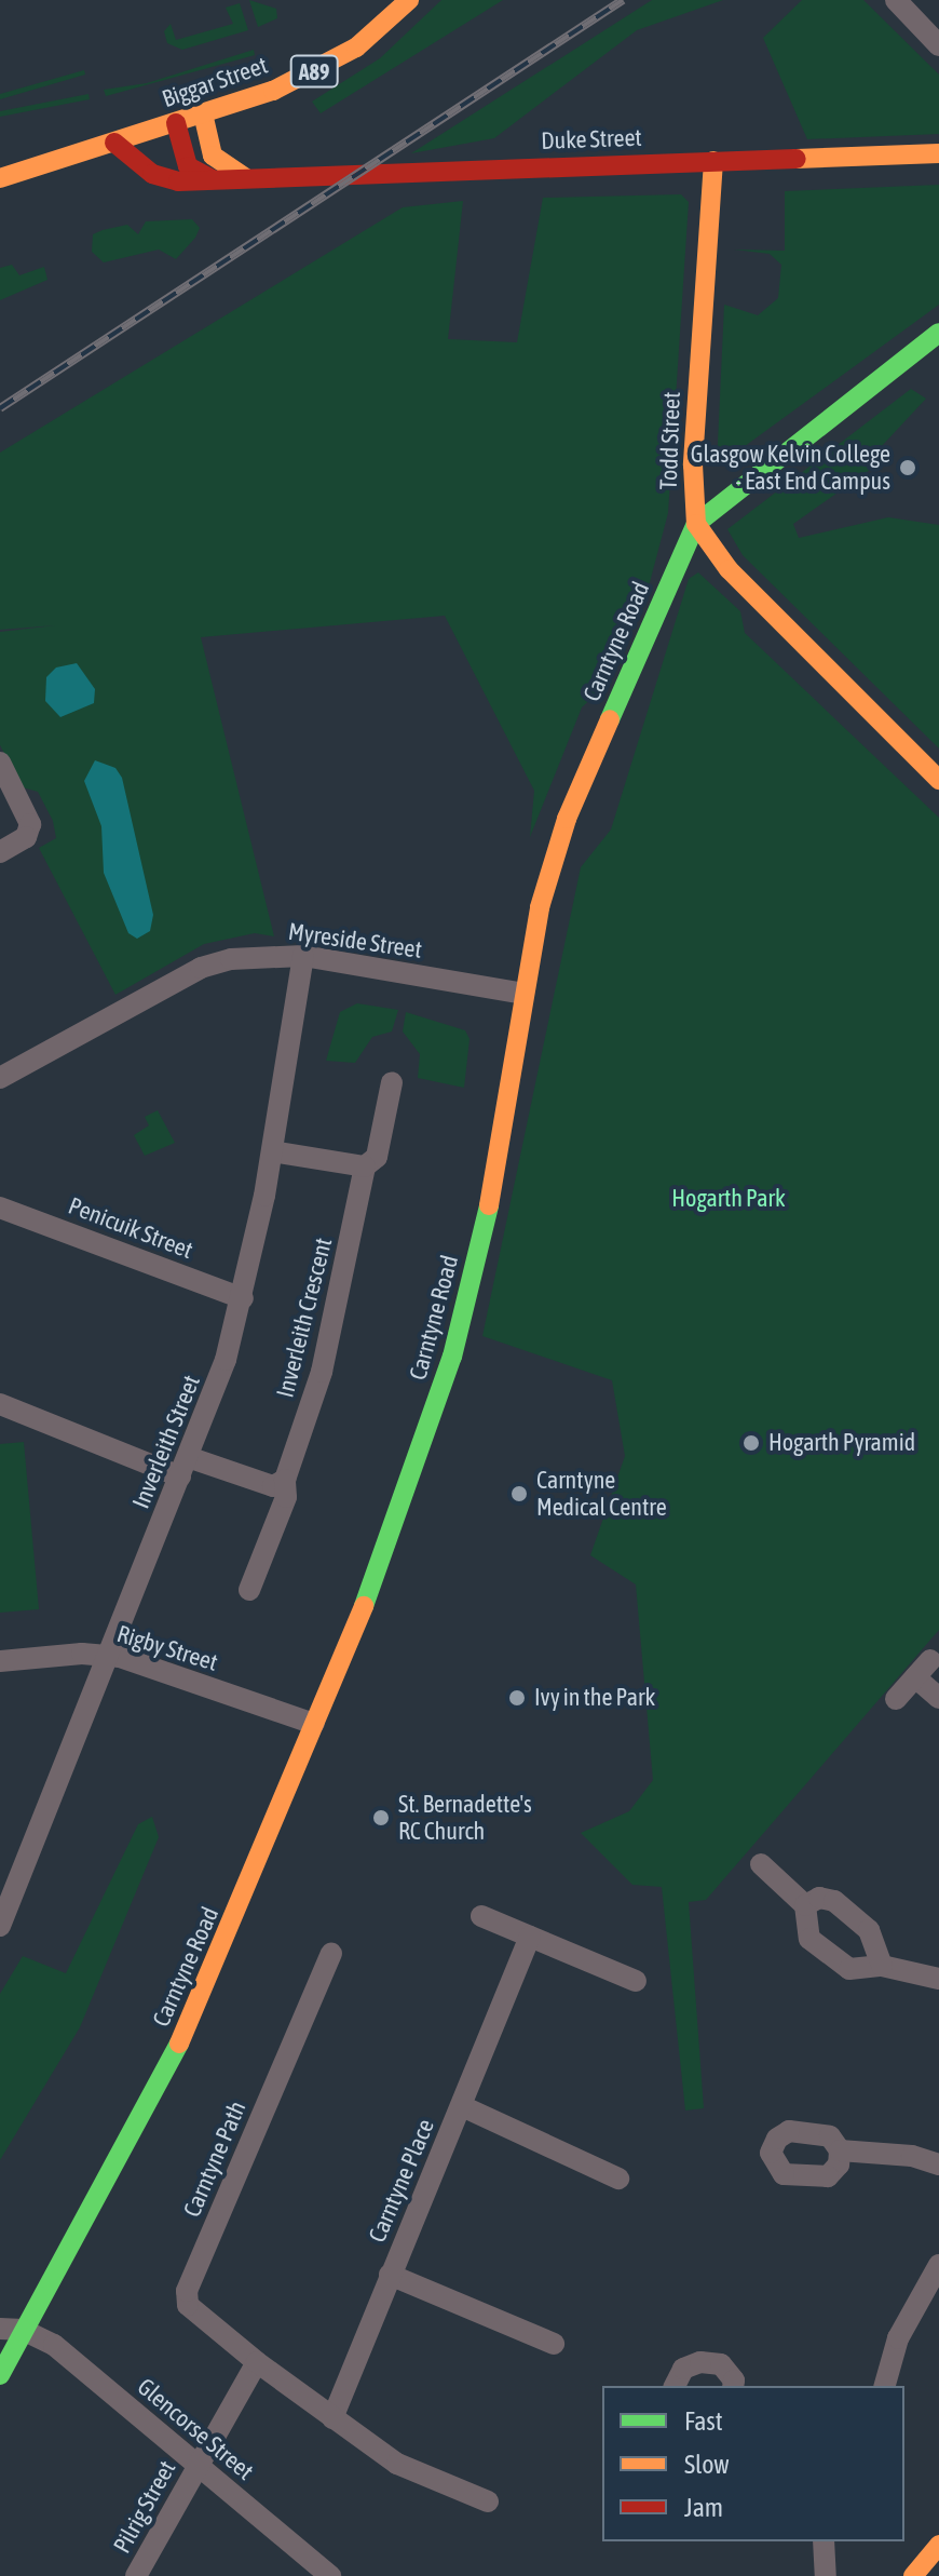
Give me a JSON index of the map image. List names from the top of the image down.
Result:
{
  "streets": {
    "street": [
      "A89",
      "Biggar Street",
      "Duke Street",
      "Todd Street",
      "Carntyne Road",
      "Myreside Street",
      "Penicuik Street",
      "Inverleith Crescent",
      "Inverleith Street",
      "Rigby Street",
      "Carntyne Path",
      "Carntyne Place",
      "Glencorse Street",
      "Pilrig Street"
    ]
  },
  "crossings": [
    ["A89", "Biggar Street"],
    ["A89", "Duke Street"],
    ["Biggar Street", "Duke Street"],
    ["Duke Street", "Todd Street"],
    ["Todd Street", "Carntyne Road"],
    ["Carntyne Road", "Myreside Street"],
    ["Carntyne Road", "Rigby Street"],
    ["Carntyne Road", "Glencorse Street"],
    ["Myreside Street", "Inverleith Street"],
    ["Penicuik Street", "Inverleith Street"],
    ["Inverleith Street", "Rigby Street"],
    ["Glencorse Street", "Pilrig Street"]
  ],
  "parks": ["Hogarth Park"],
  "places": [
    "Glasgow Kelvin College - East End Campus",
    "Hogarth Pyramid",
    "Carntyne Medical Centre",
    "Ivy in the Park",
    "St. Bernadette's RC Church"
  ],
  "legend": ["Fast", "Slow", "Jam"]
}
